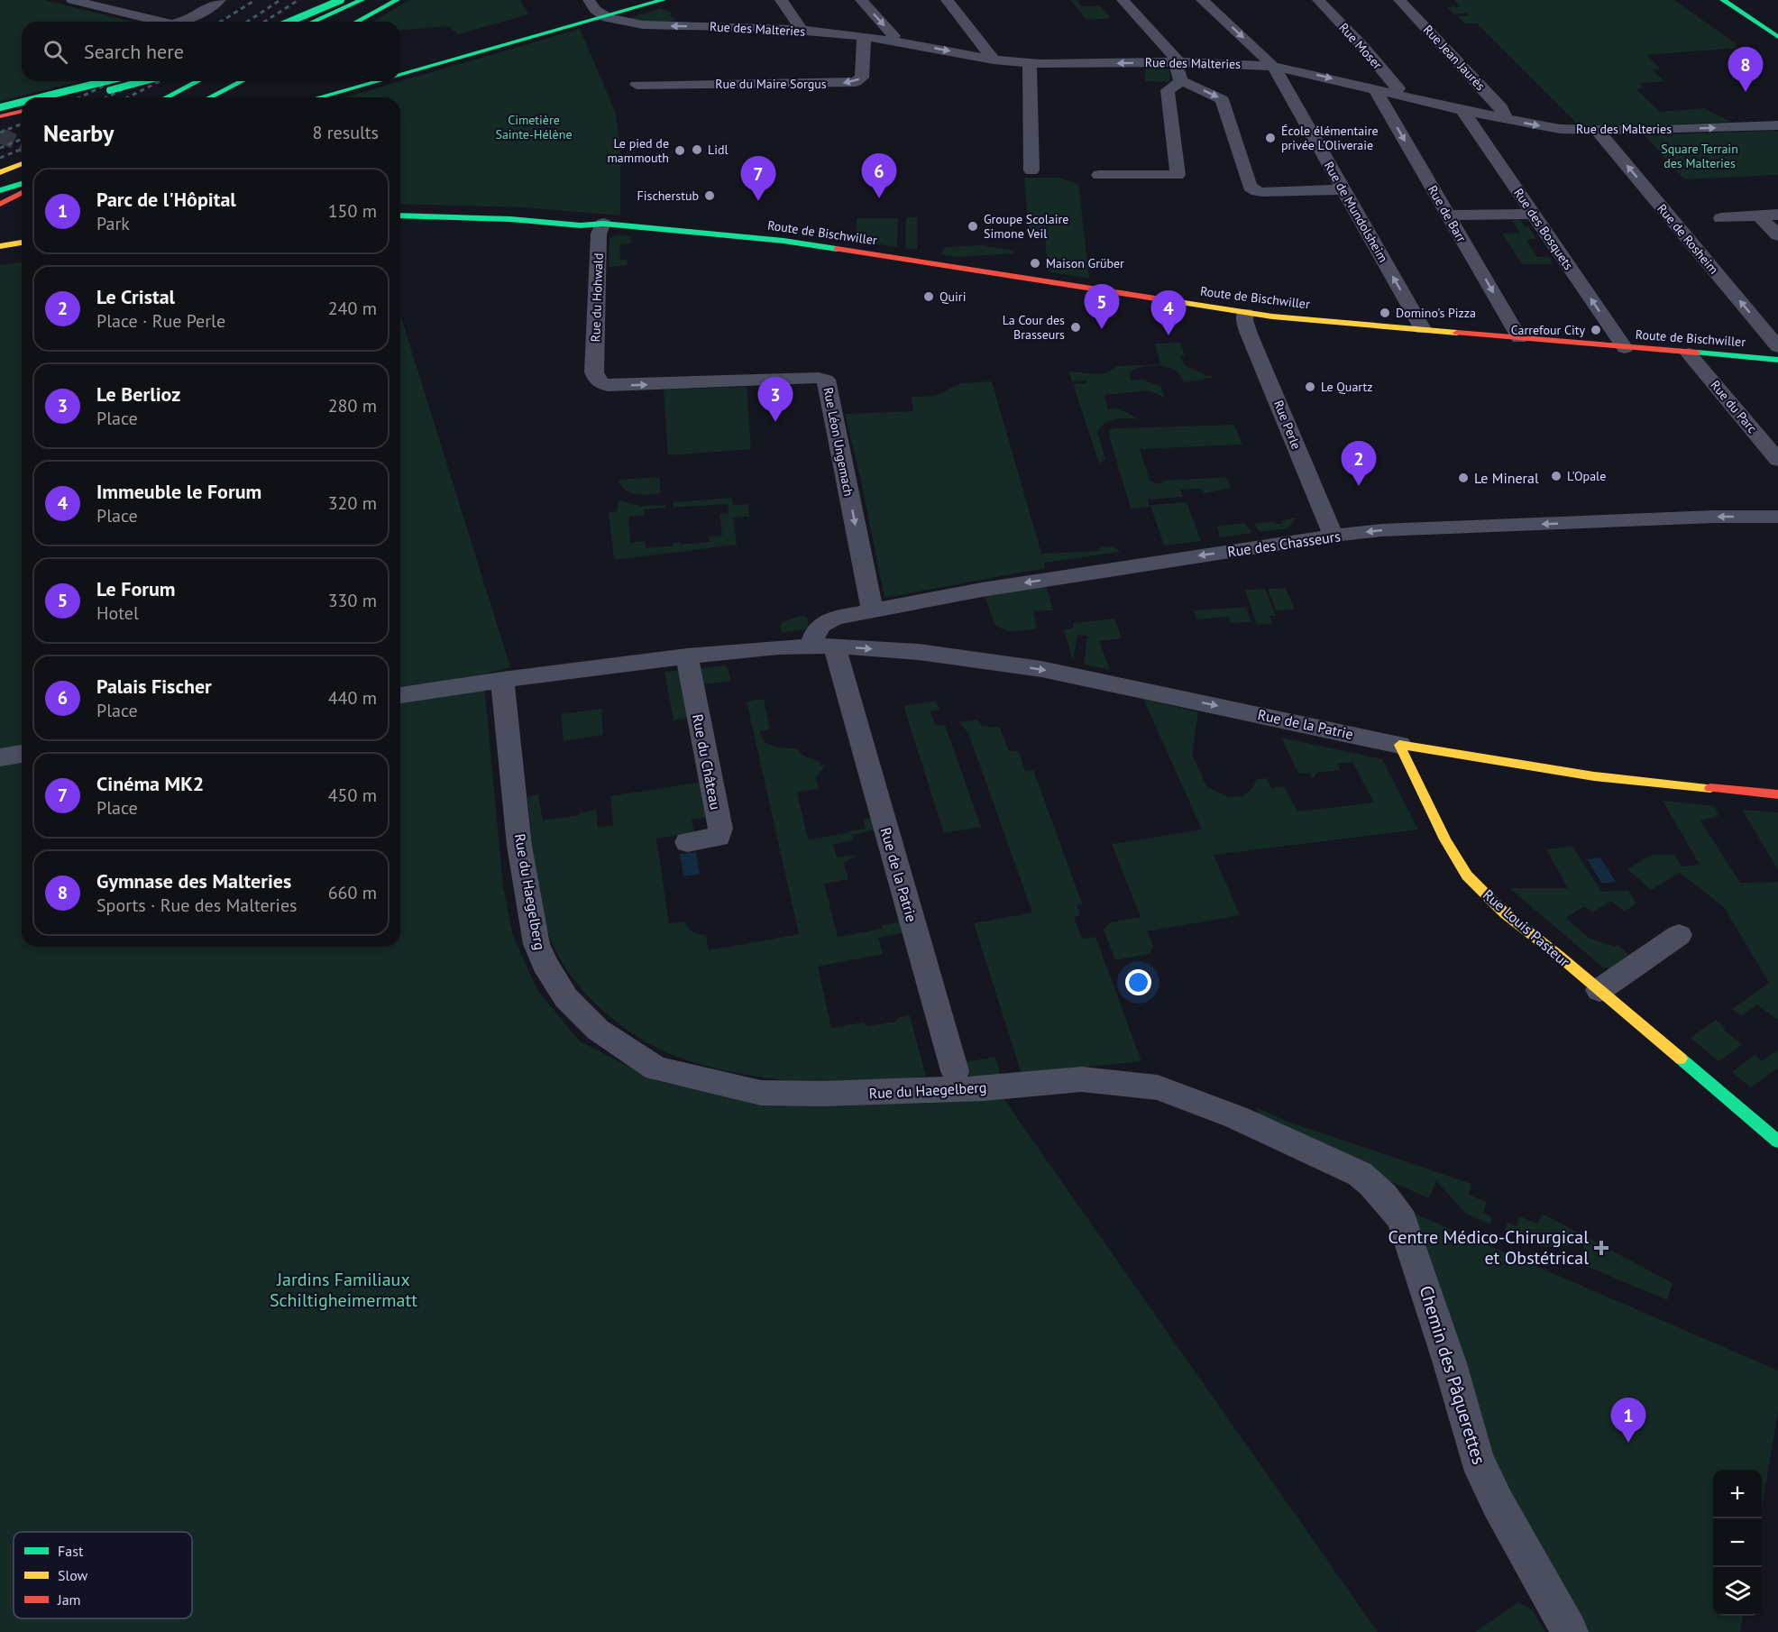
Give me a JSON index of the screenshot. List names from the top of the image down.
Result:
{
  "streets": {
    "main road": ["Route de Bischwiller", "Rue de la Patrie", "Rue Louis Pasteur"],
    "street": [
      "Rue des Malteries",
      "Rue Moser",
      "Rue Jean Jaurès",
      "Rue du Maire Sorgus",
      "Rue de Mundolsheim",
      "Rue de Barr",
      "Rue des Bosquets",
      "Rue de Rosheim",
      "Rue du Hohwald",
      "Rue du Parc",
      "Rue Perle",
      "Rue Léon Ungemach",
      "Rue des Chasseurs",
      "Rue du Château",
      "Rue du Haegelberg",
      "Chemin des Pâquerettes"
    ]
  },
  "crossings": [
    ["Rue des Malteries", "Rue Moser"],
    ["Rue des Malteries", "Rue Jean Jaurès"],
    ["Rue des Malteries", "Rue du Maire Sorgus"],
    ["Rue des Malteries", "Rue de Mundolsheim"],
    ["Rue des Malteries", "Rue de Barr"],
    ["Rue des Malteries", "Rue des Bosquets"],
    ["Rue des Malteries", "Rue de Rosheim"],
    ["Rue de Mundolsheim", "Route de Bischwiller"],
    ["Rue de Barr", "Route de Bischwiller"],
    ["Rue des Bosquets", "Route de Bischwiller"],
    ["Route de Bischwiller", "Rue du Hohwald"],
    ["Route de Bischwiller", "Rue du Parc"],
    ["Route de Bischwiller", "Rue Perle"],
    ["Rue du Hohwald", "Rue Léon Ungemach"],
    ["Rue Perle", "Rue des Chasseurs"],
    ["Rue Léon Ungemach", "Rue des Chasseurs"],
    ["Rue des Chasseurs", "Rue de la Patrie"],
    ["Rue de la Patrie", "Rue du Château"],
    ["Rue de la Patrie", "Rue du Haegelberg"],
    ["Rue de la Patrie", "Rue Louis Pasteur"],
    ["Rue du Haegelberg", "Chemin des Pâquerettes"]
  ],
  "one_way": [
    "Rue du Maire Sorgus",
    "Rue de Barr",
    "Rue des Bosquets",
    "Rue de Rosheim",
    "Rue des Chasseurs"
  ],
  "parks": ["Cimetière Sainte-Hélène", "Square Terrain des Malteries", "Jardins Familiaux Schiltigheimermatt"],
  "places": {
    "other": [
      "École élémentaire privée L'Oliveraie",
      "Lidl",
      "Le pied de mammouth",
      "Fischerstub",
      "Groupe Scolaire Simone Veil",
      "Maison Grüber",
      "Quiri",
      "Domino's Pizza",
      "La Cour des Brasseurs",
      "Carrefour City",
      "Le Quartz",
      "L'Opale",
      "Le Mineral"
    ],
    "health": ["Centre Médico-Chirurgical et Obstétrical"]
  },
  "legend": ["Fast", "Slow", "Jam"],
  "page": {
    "search": "Search here",
    "pins": [
      "8",
      "6",
      "7",
      "5",
      "4",
      "3",
      "2",
      "1"
    ],
    "heading": ["Nearby", "8 results"],
    "list": [
      {
        "mark": "1",
        "name": "Parc de l'Hôpital",
        "note": "Park",
        "value": "150 m"
      },
      {
        "mark": "2",
        "name": "Le Cristal",
        "note": "Place · Rue Perle",
        "value": "240 m"
      },
      {
        "mark": "3",
        "name": "Le Berlioz",
        "note": "Place",
        "value": "280 m"
      },
      {
        "mark": "4",
        "name": "Immeuble le Forum",
        "note": "Place",
        "value": "320 m"
      },
      {
        "mark": "5",
        "name": "Le Forum",
        "note": "Hotel",
        "value": "330 m"
      },
      {
        "mark": "6",
        "name": "Palais Fischer",
        "note": "Place",
        "value": "440 m"
      },
      {
        "mark": "7",
        "name": "Cinéma MK2",
        "note": "Place",
        "value": "450 m"
      },
      {
        "mark": "8",
        "name": "Gymnase des Malteries",
        "note": "Sports · Rue des Malteries",
        "value": "660 m"
      }
    ],
    "map_buttons": ["+", "−"]
  }
}
